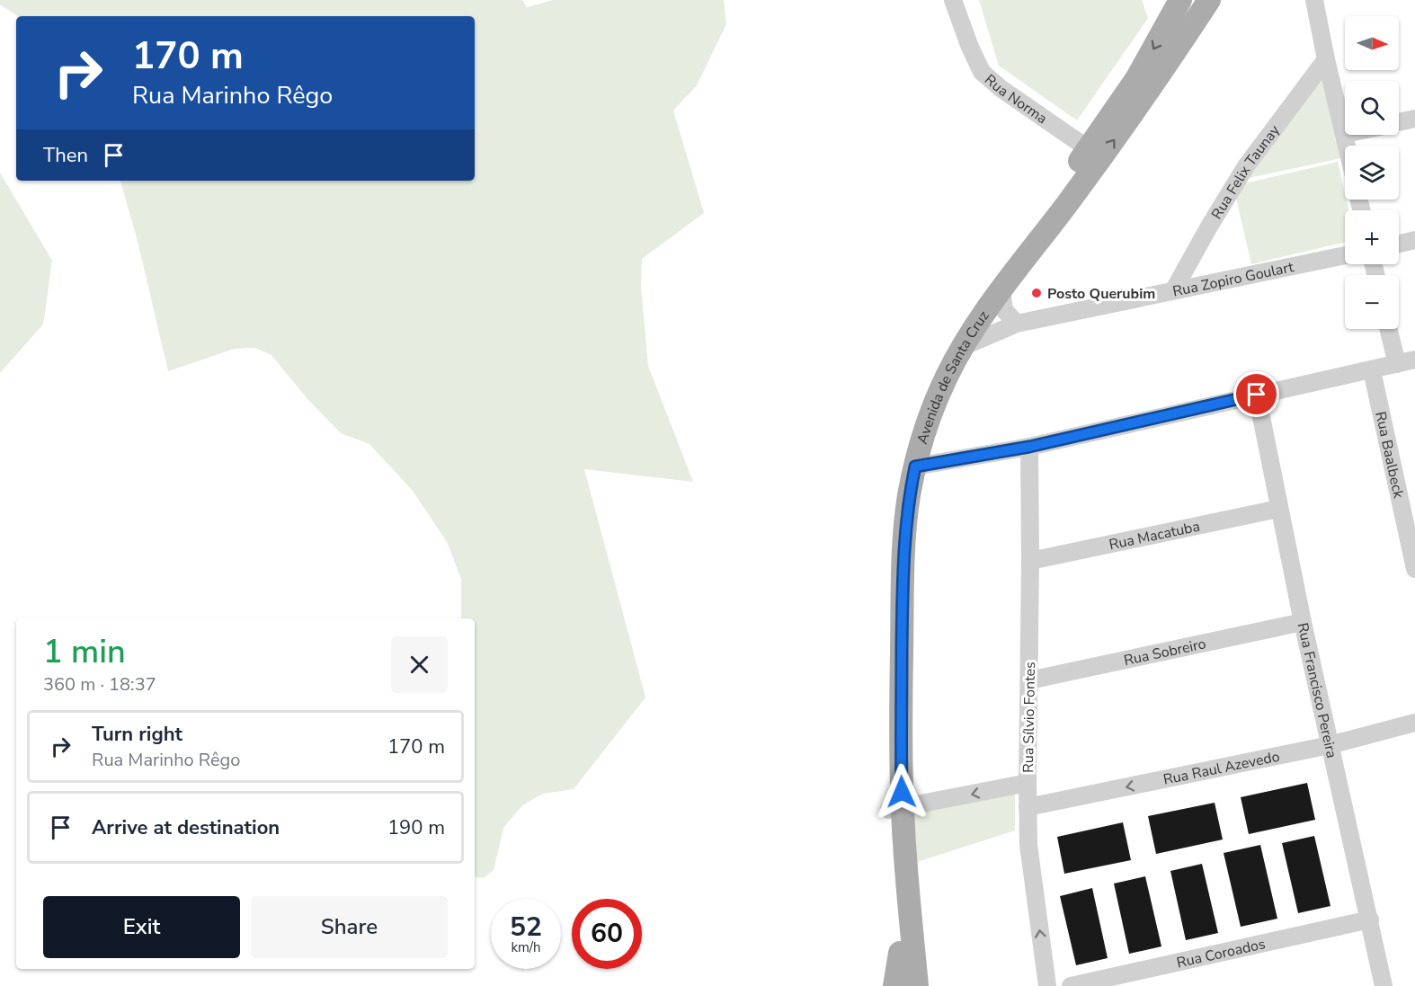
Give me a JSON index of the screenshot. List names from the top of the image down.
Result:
{
  "streets": {
    "main road": ["Avenida de Santa Cruz"],
    "street": [
      "Rua Norma",
      "Rua Felix Taunay",
      "Rua Zopiro Goulart",
      "Rua Baalbeck",
      "Rua Macatuba",
      "Rua Sobreiro",
      "Rua Francisco Pereira",
      "Rua Sílvio Fontes",
      "Rua Raul Azevedo",
      "Rua Coroados"
    ]
  },
  "crossings": [
    ["Rua Norma", "Avenida de Santa Cruz"],
    ["Rua Felix Taunay", "Rua Zopiro Goulart"],
    ["Rua Zopiro Goulart", "Avenida de Santa Cruz"],
    ["Rua Macatuba", "Rua Francisco Pereira"],
    ["Rua Macatuba", "Rua Sílvio Fontes"],
    ["Rua Sobreiro", "Rua Francisco Pereira"],
    ["Rua Sobreiro", "Rua Sílvio Fontes"],
    ["Rua Francisco Pereira", "Rua Raul Azevedo"],
    ["Rua Francisco Pereira", "Rua Coroados"],
    ["Rua Sílvio Fontes", "Rua Raul Azevedo"]
  ],
  "one_way": ["Rua Raul Azevedo"],
  "places": ["Posto Querubim"],
  "north": "right",
  "page": {
    "map_buttons": ["+", "−"],
    "turn": ["170 m", "Rua Marinho Rêgo"],
    "then": "Then",
    "heading": ["1 min", "360 m · 18:37"],
    "list": [
      {
        "name": "Turn right",
        "note": "Rua Marinho Rêgo",
        "value": "170 m"
      },
      {
        "name": "Arrive at destination",
        "value": "190 m"
      }
    ],
    "buttons": ["Exit", "Share"],
    "speed": "52 km/h",
    "limit": "60"
  }
}
